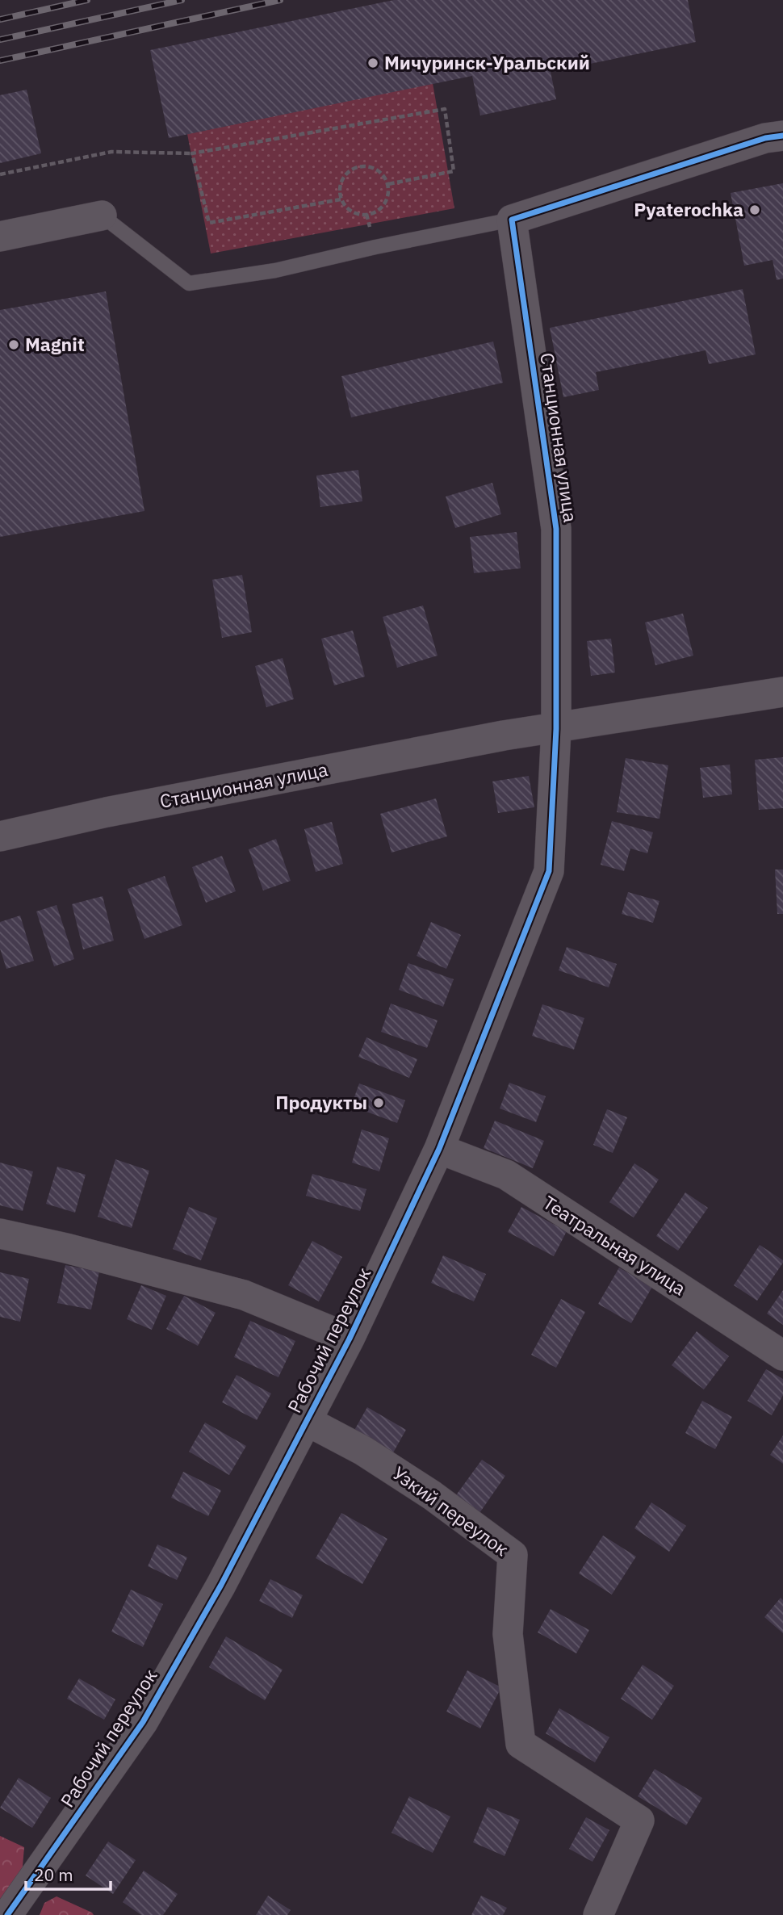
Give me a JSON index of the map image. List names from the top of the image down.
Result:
{
  "streets": {
    "street": [
      "Станционная улица",
      "Театральная улица",
      "Рабочий переулок",
      "Узкий переулок"
    ]
  },
  "crossings": [
    ["Станционная улица", "Рабочий переулок"],
    ["Театральная улица", "Рабочий переулок"],
    ["Рабочий переулок", "Узкий переулок"]
  ],
  "places": [
    "Мичуринск-Уральский",
    "Pyaterochka",
    "Magnit",
    "Продукты"
  ],
  "scale_bar": "20 m"
}
